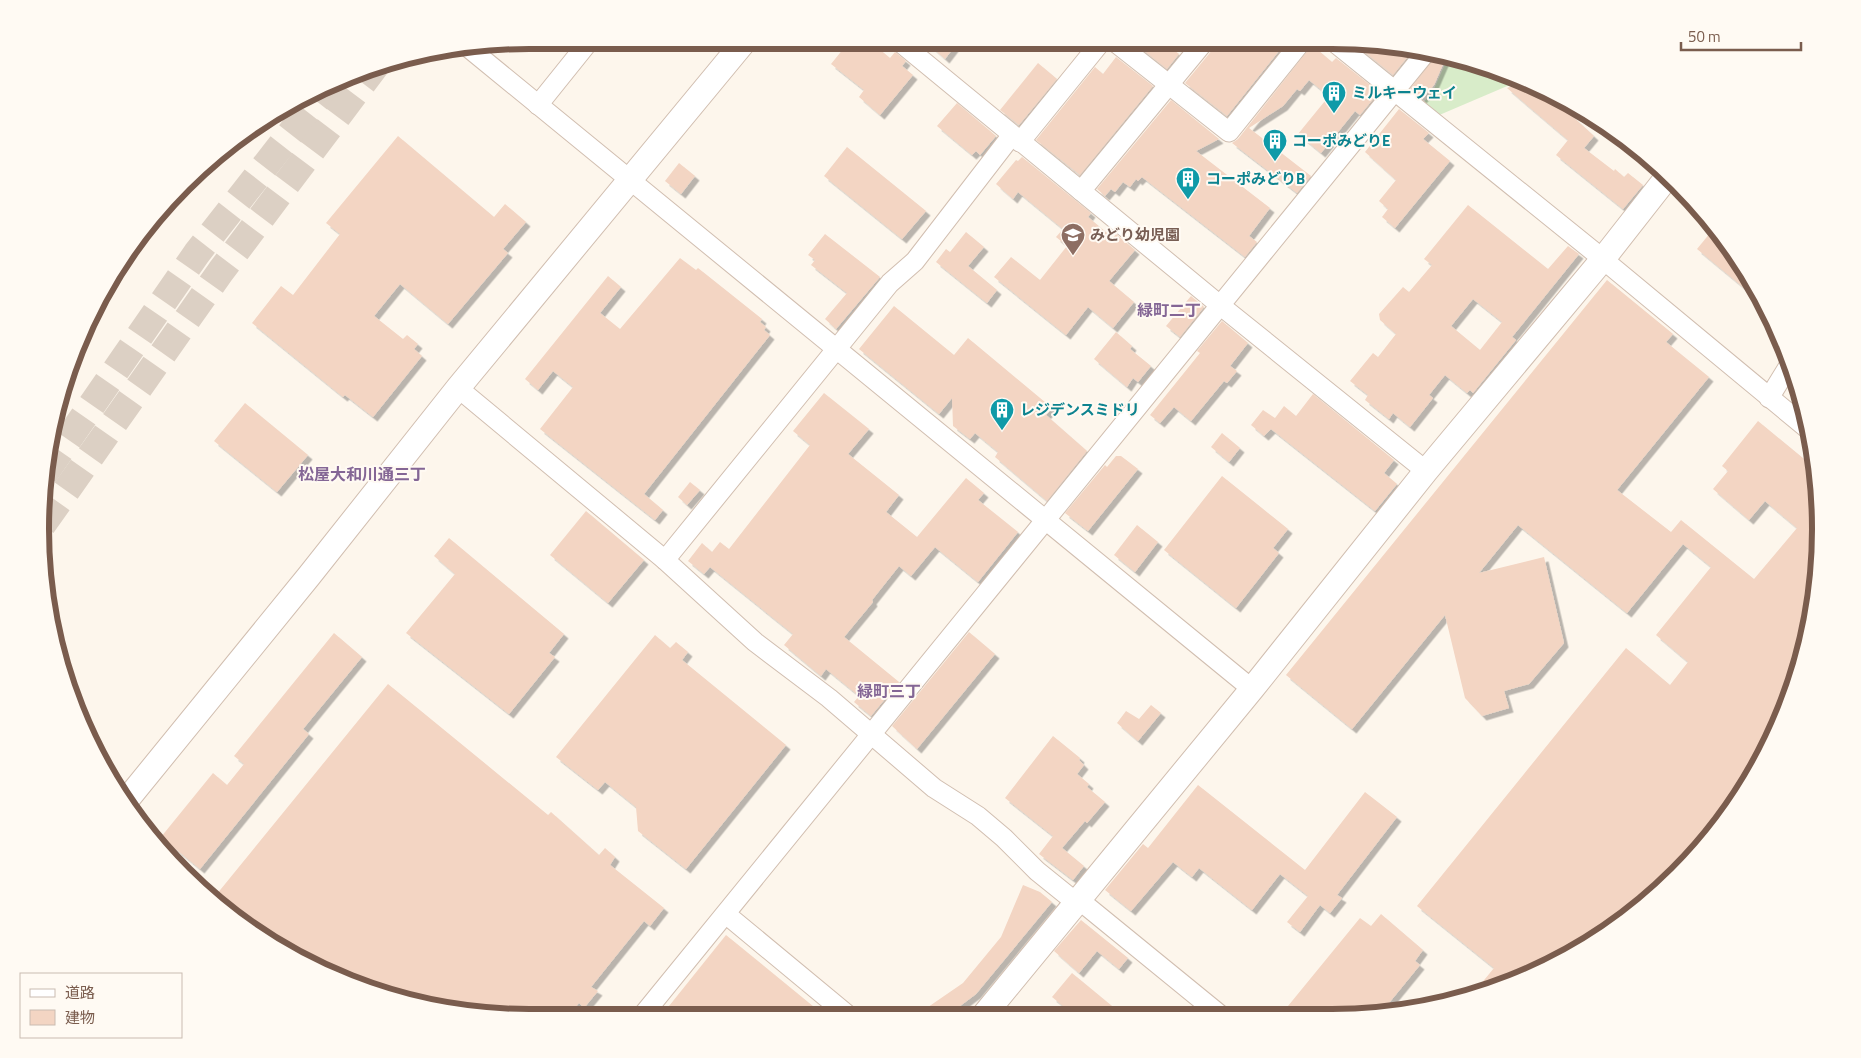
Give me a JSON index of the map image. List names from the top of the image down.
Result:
{
  "districts": ["緑町二丁", "松屋大和川通三丁", "緑町三丁"],
  "places": {
    "building": [
      "ミルキーウェイ",
      "コーポみどりE",
      "コーポみどりB",
      "レジデンスミドリ"
    ],
    "school or university": ["みどり幼児園"]
  },
  "legend": ["道路", "建物"],
  "scale_bar": "50 m"
}
